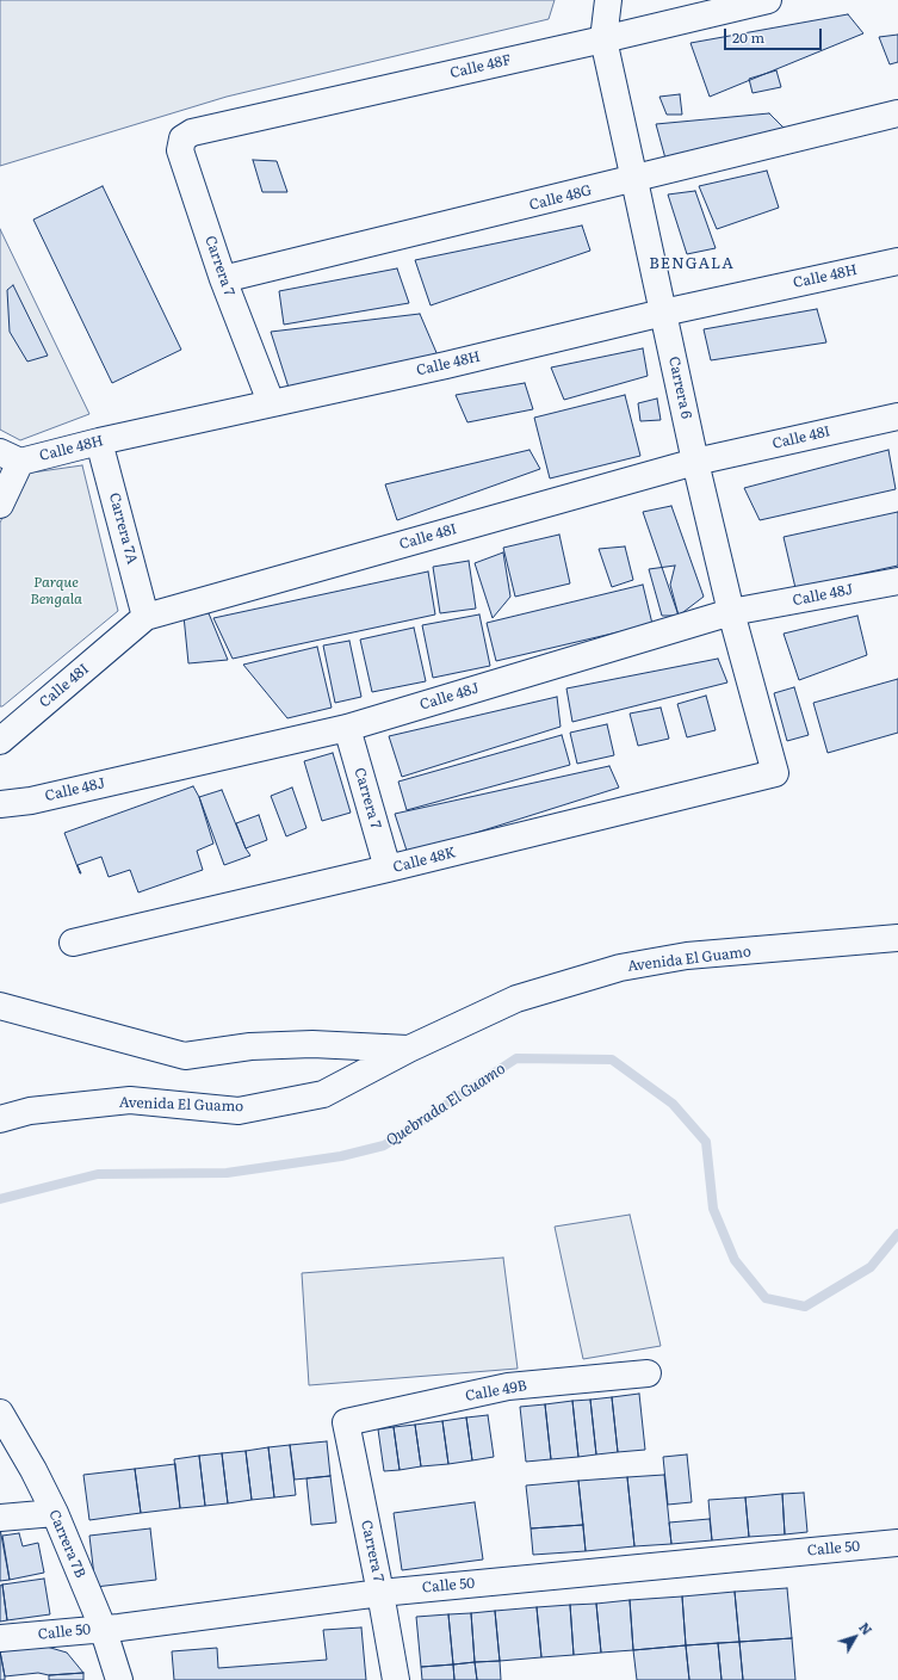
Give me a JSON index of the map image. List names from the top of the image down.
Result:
{
  "streets": {
    "street": [
      "Calle 48F",
      "Calle 48G",
      "Carrera 7",
      "Calle 48H",
      "Carrera 6",
      "Calle 48I",
      "Carrera 7A",
      "Calle 48J",
      "Calle 48K",
      "Avenida El Guamo",
      "Calle 49B",
      "Carrera 7B",
      "Calle 50"
    ]
  },
  "crossings": [
    ["Calle 48F", "Carrera 7"],
    ["Calle 48F", "Carrera 6"],
    ["Calle 48G", "Carrera 7"],
    ["Calle 48G", "Carrera 6"],
    ["Carrera 7", "Calle 48H"],
    ["Carrera 7", "Calle 48J"],
    ["Carrera 7", "Calle 48K"],
    ["Carrera 7", "Calle 49B"],
    ["Carrera 7", "Calle 50"],
    ["Calle 48H", "Carrera 6"],
    ["Calle 48H", "Carrera 7A"],
    ["Carrera 6", "Calle 48I"],
    ["Carrera 6", "Calle 48J"],
    ["Carrera 6", "Calle 48K"],
    ["Calle 48I", "Carrera 7A"],
    ["Carrera 7B", "Calle 50"]
  ],
  "districts": ["BENGALA"],
  "water": ["Quebrada El Guamo"],
  "parks": ["Parque Bengala"],
  "scale_bar": "20 m",
  "north": "top right"
}
